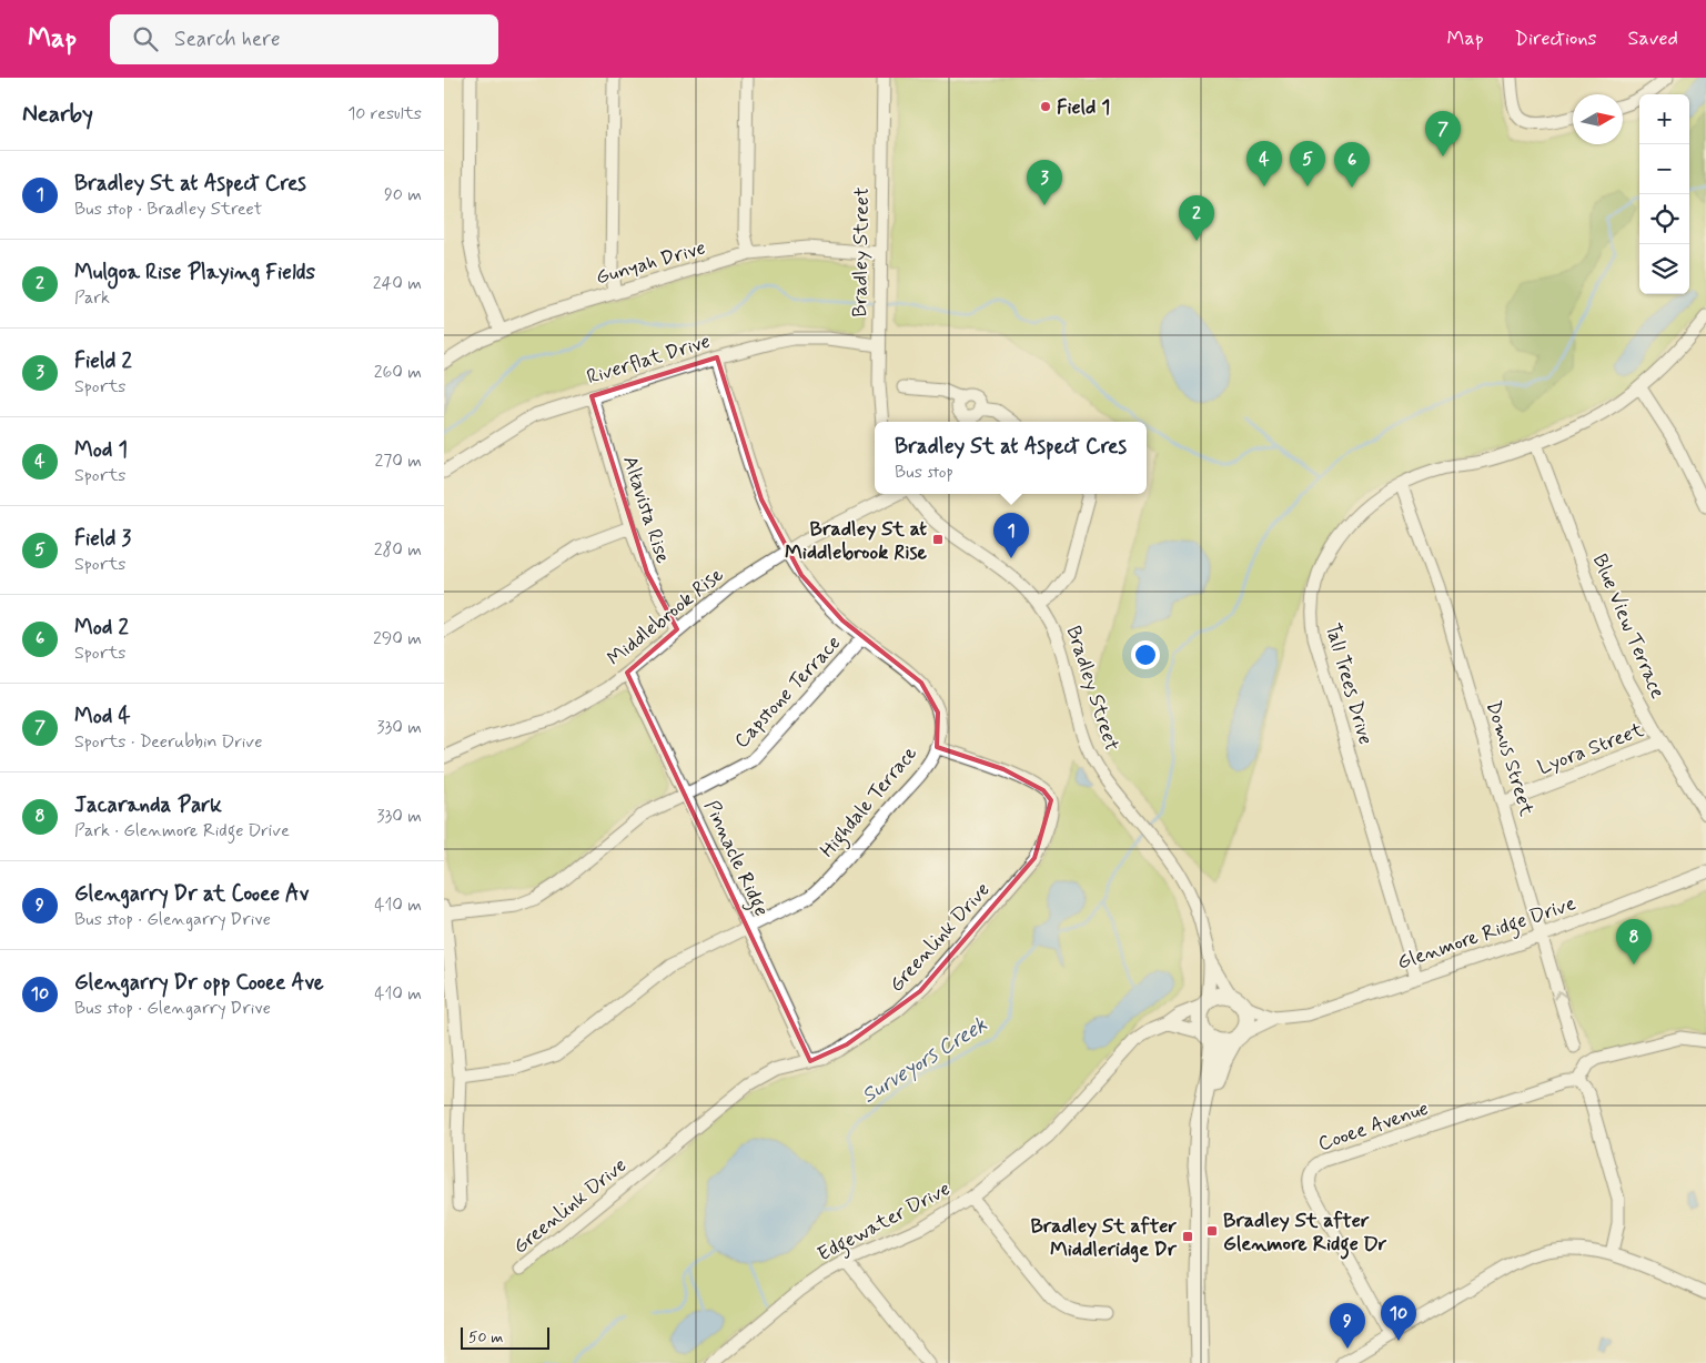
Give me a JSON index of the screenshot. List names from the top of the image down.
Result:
{
  "streets": {
    "street": [
      "Bradley Street",
      "Gunyah Drive",
      "Riverflat Drive",
      "Altavista Rise",
      "Middlebrook Rise",
      "Blue View Terrace",
      "Tall Trees Drive",
      "Capstone Terrace",
      "Lyora Street",
      "Domus Street",
      "Highdale Terrace",
      "Pinnacle Ridge",
      "Glenmore Ridge Drive",
      "Greenlink Drive",
      "Cooee Avenue",
      "Edgewater Drive"
    ]
  },
  "crossings": [
    ["Bradley Street", "Gunyah Drive"],
    ["Bradley Street", "Riverflat Drive"],
    ["Bradley Street", "Glenmore Ridge Drive"],
    ["Bradley Street", "Edgewater Drive"],
    ["Riverflat Drive", "Altavista Rise"],
    ["Riverflat Drive", "Highdale Terrace"],
    ["Altavista Rise", "Middlebrook Rise"],
    ["Middlebrook Rise", "Highdale Terrace"],
    ["Middlebrook Rise", "Pinnacle Ridge"],
    ["Blue View Terrace", "Tall Trees Drive"],
    ["Blue View Terrace", "Lyora Street"],
    ["Tall Trees Drive", "Domus Street"],
    ["Tall Trees Drive", "Glenmore Ridge Drive"],
    ["Capstone Terrace", "Highdale Terrace"],
    ["Capstone Terrace", "Pinnacle Ridge"],
    ["Lyora Street", "Domus Street"],
    ["Domus Street", "Glenmore Ridge Drive"],
    ["Highdale Terrace", "Pinnacle Ridge"],
    ["Highdale Terrace", "Greenlink Drive"],
    ["Pinnacle Ridge", "Greenlink Drive"],
    ["Glenmore Ridge Drive", "Edgewater Drive"]
  ],
  "water": ["Surveyors Creek"],
  "places": {
    "other": ["Field 1"],
    "transit": ["Bradley St at Middlebrook Rise", "Bradley St after Glenmore Ridge Dr", "Bradley St after Middleridge Dr"]
  },
  "scale_bar": "50 m",
  "north": "right",
  "page": {
    "header": "Map",
    "search": "Search here",
    "nav": ["Map", "Directions", "Saved"],
    "heading": ["Nearby", "10 results"],
    "map_buttons": ["+", "−"],
    "pins": [
      "7",
      "4",
      "5",
      "6",
      "3",
      "2",
      "1",
      "8",
      "10",
      "9"
    ],
    "list": [
      {
        "mark": "1",
        "name": "Bradley St at Aspect Cres",
        "note": "Bus stop · Bradley Street",
        "value": "90 m"
      },
      {
        "mark": "2",
        "name": "Mulgoa Rise Playing Fields",
        "note": "Park",
        "value": "240 m"
      },
      {
        "mark": "3",
        "name": "Field 2",
        "note": "Sports",
        "value": "260 m"
      },
      {
        "mark": "4",
        "name": "Mod 1",
        "note": "Sports",
        "value": "270 m"
      },
      {
        "mark": "5",
        "name": "Field 3",
        "note": "Sports",
        "value": "280 m"
      },
      {
        "mark": "6",
        "name": "Mod 2",
        "note": "Sports",
        "value": "290 m"
      },
      {
        "mark": "7",
        "name": "Mod 4",
        "note": "Sports · Deerubbin Drive",
        "value": "330 m"
      },
      {
        "mark": "8",
        "name": "Jacaranda Park",
        "note": "Park · Glenmore Ridge Drive",
        "value": "330 m"
      },
      {
        "mark": "9",
        "name": "Glengarry Dr at Cooee Av",
        "note": "Bus stop · Glengarry Drive",
        "value": "410 m"
      },
      {
        "mark": "10",
        "name": "Glengarry Dr opp Cooee Ave",
        "note": "Bus stop · Glengarry Drive",
        "value": "410 m"
      }
    ],
    "popup": ["Bradley St at Aspect Cres", "Bus stop"],
    "scale": "50 m"
  }
}
